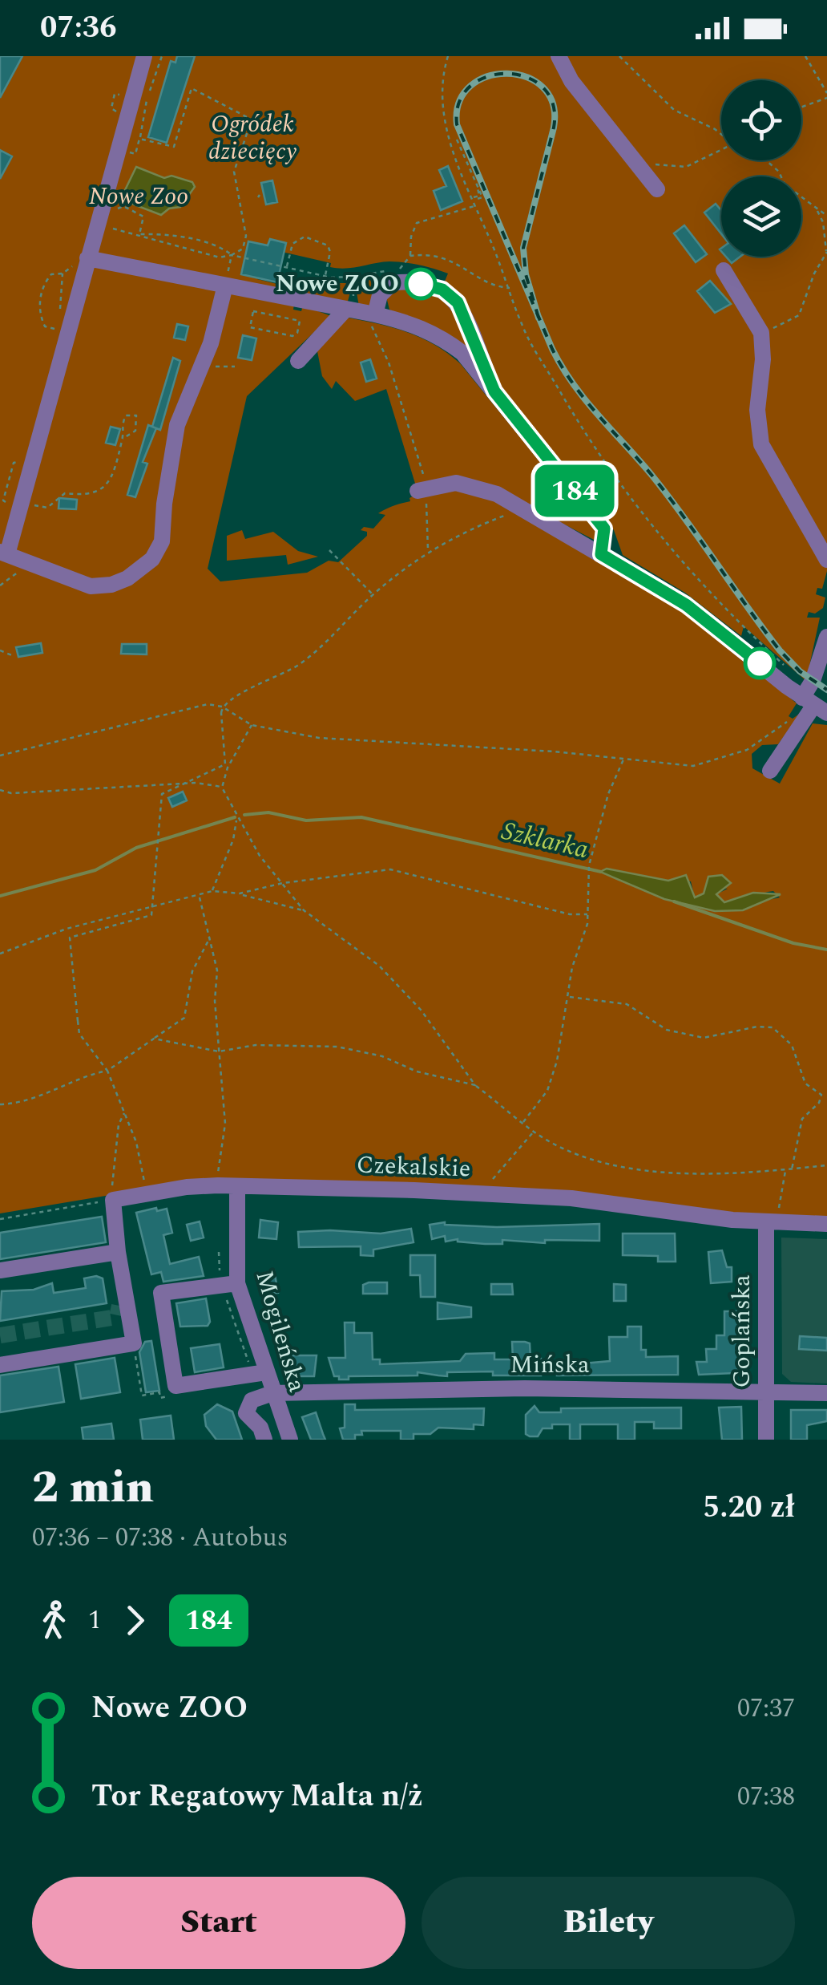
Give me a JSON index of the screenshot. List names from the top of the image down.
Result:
{
  "streets": {
    "street": [
      "Czekalskie",
      "Mogileńska",
      "Goplańska",
      "Mińska"
    ]
  },
  "crossings": [
    ["Czekalskie", "Mogileńska"],
    ["Czekalskie", "Goplańska"],
    ["Mogileńska", "Mińska"],
    ["Goplańska", "Mińska"]
  ],
  "water": ["Szklarka"],
  "parks": ["Ogródek dziecięcy", "Nowe Zoo"],
  "places": ["Nowe ZOO"],
  "lines": ["bus line 184"],
  "page": {
    "status": "07:36",
    "on_map": "184",
    "heading": ["2 min", "07:36 – 07:38 · Autobus", "5.20 zł"],
    "legs": ["1", "184"],
    "list": [
      {
        "name": "Nowe ZOO",
        "value": "07:37"
      },
      {
        "name": "Tor Regatowy Malta n/ż",
        "value": "07:38"
      }
    ],
    "buttons": ["Start", "Bilety"]
  }
}
